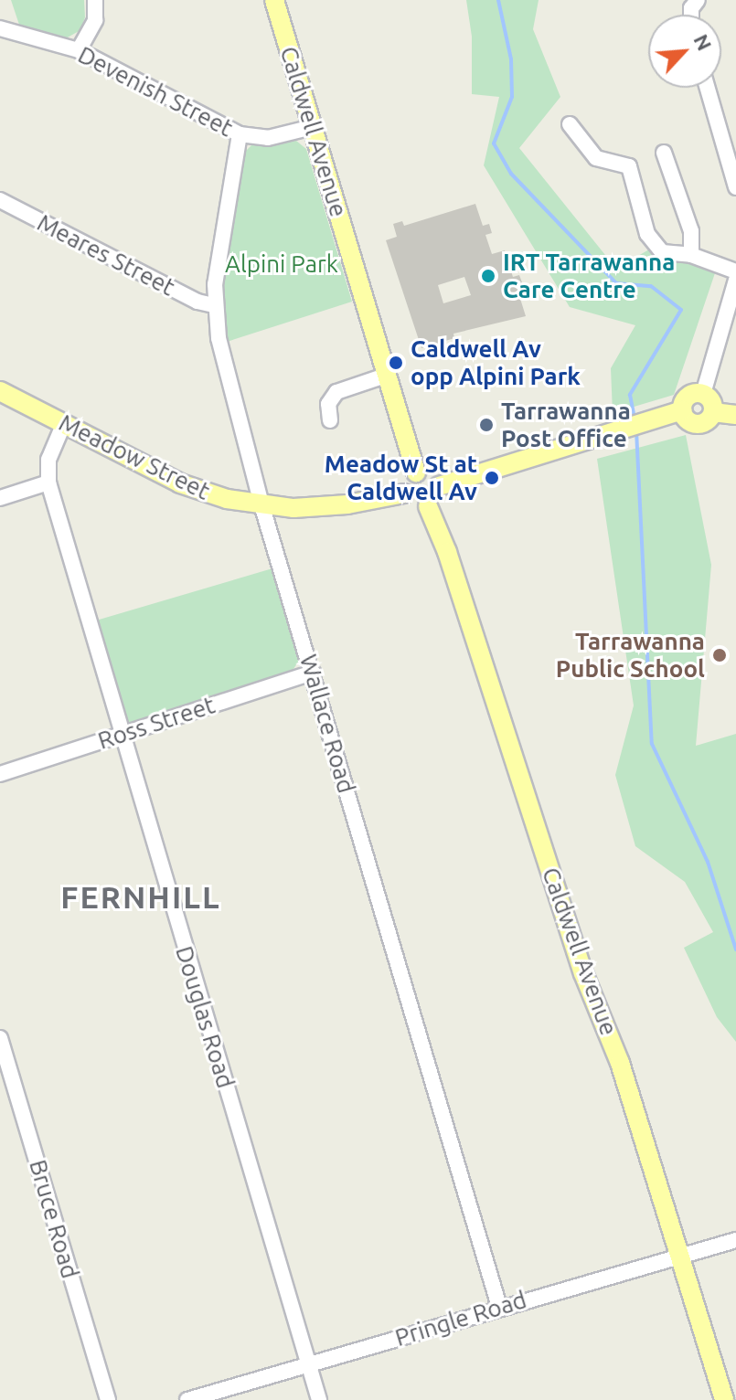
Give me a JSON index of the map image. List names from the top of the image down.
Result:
{
  "streets": {
    "main road": ["Caldwell Avenue", "Meadow Street"],
    "street": [
      "Devenish Street",
      "Meares Street",
      "Ross Street",
      "Wallace Road",
      "Douglas Road",
      "Bruce Road",
      "Pringle Road"
    ]
  },
  "crossings": [
    ["Devenish Street", "Caldwell Avenue"],
    ["Devenish Street", "Wallace Road"],
    ["Caldwell Avenue", "Meadow Street"],
    ["Caldwell Avenue", "Pringle Road"],
    ["Meares Street", "Wallace Road"],
    ["Meadow Street", "Wallace Road"],
    ["Meadow Street", "Douglas Road"],
    ["Ross Street", "Wallace Road"],
    ["Ross Street", "Douglas Road"],
    ["Wallace Road", "Pringle Road"],
    ["Douglas Road", "Pringle Road"]
  ],
  "districts": ["FERNHILL"],
  "parks": ["Alpini Park"],
  "places": [
    "IRT Tarrawanna Care Centre",
    "Caldwell Av opp Alpini Park",
    "Tarrawanna Post Office",
    "Meadow St at Caldwell Av",
    "Tarrawanna Public School"
  ],
  "north": "top right"
}
